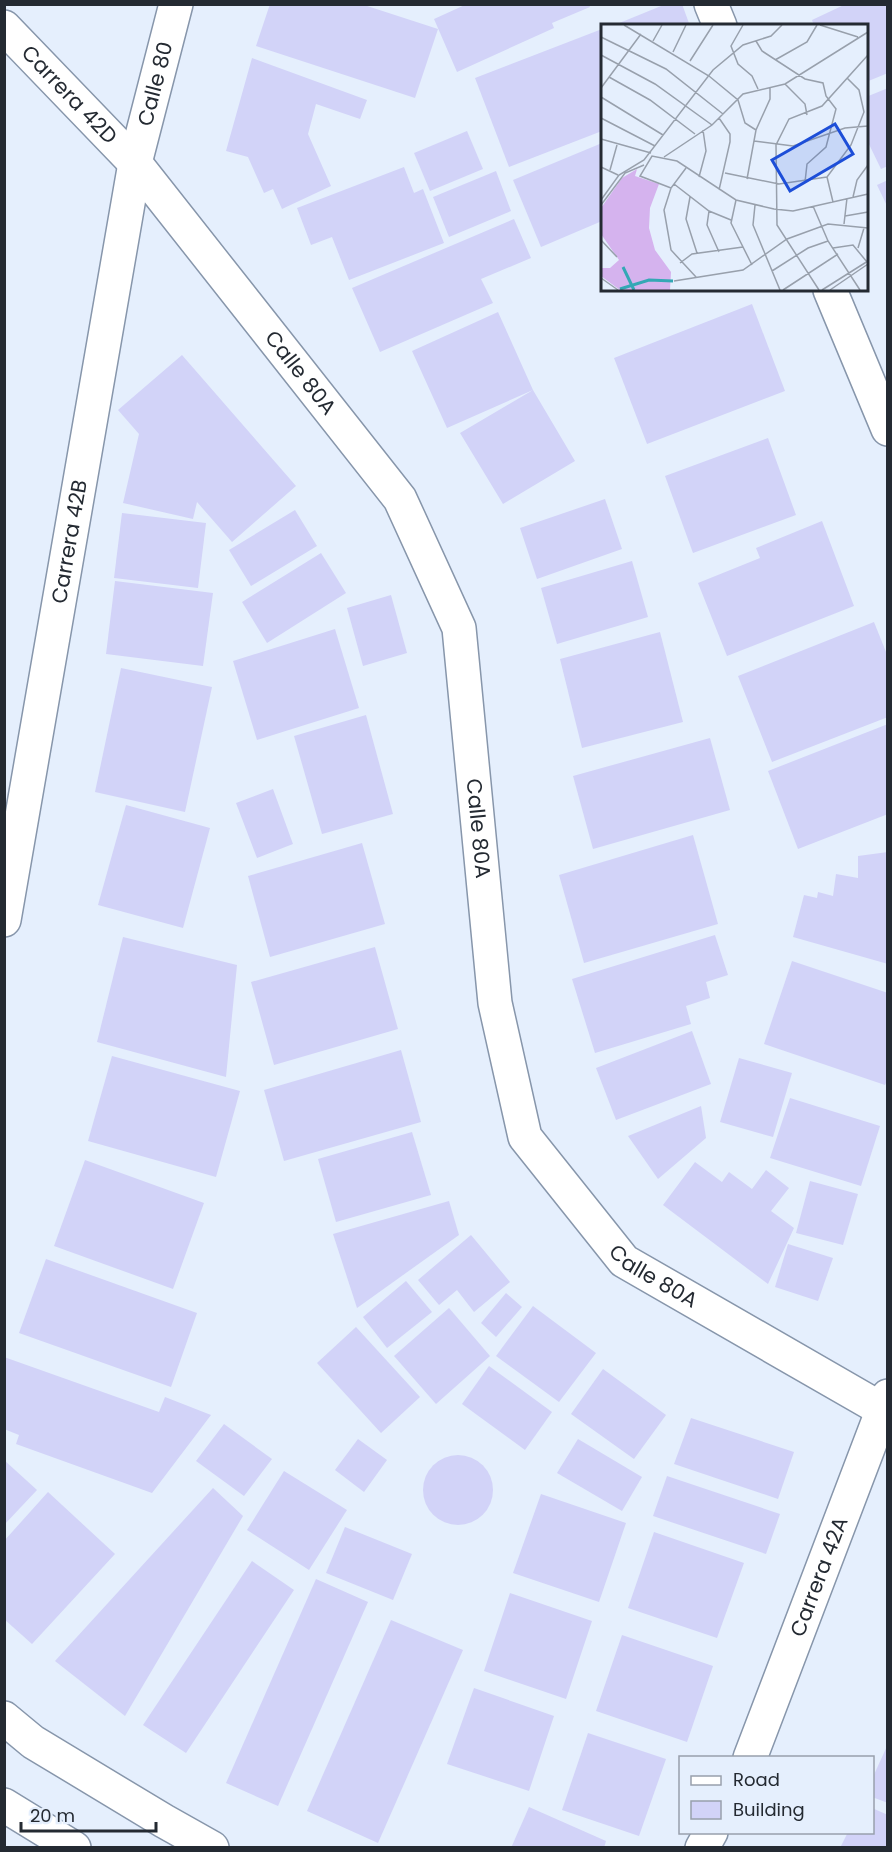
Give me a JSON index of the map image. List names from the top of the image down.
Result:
{
  "streets": {
    "street": [
      "Calle 80",
      "Carrera 42D",
      "Calle 80A",
      "Carrera 42B",
      "Carrera 42A"
    ]
  },
  "crossings": [
    ["Calle 80", "Carrera 42D"],
    ["Calle 80", "Calle 80A"],
    ["Calle 80", "Carrera 42B"],
    ["Carrera 42D", "Calle 80A"],
    ["Carrera 42D", "Carrera 42B"],
    ["Calle 80A", "Carrera 42B"],
    ["Calle 80A", "Carrera 42A"]
  ],
  "legend": ["Road", "Building"],
  "scale_bar": "20 m"
}
